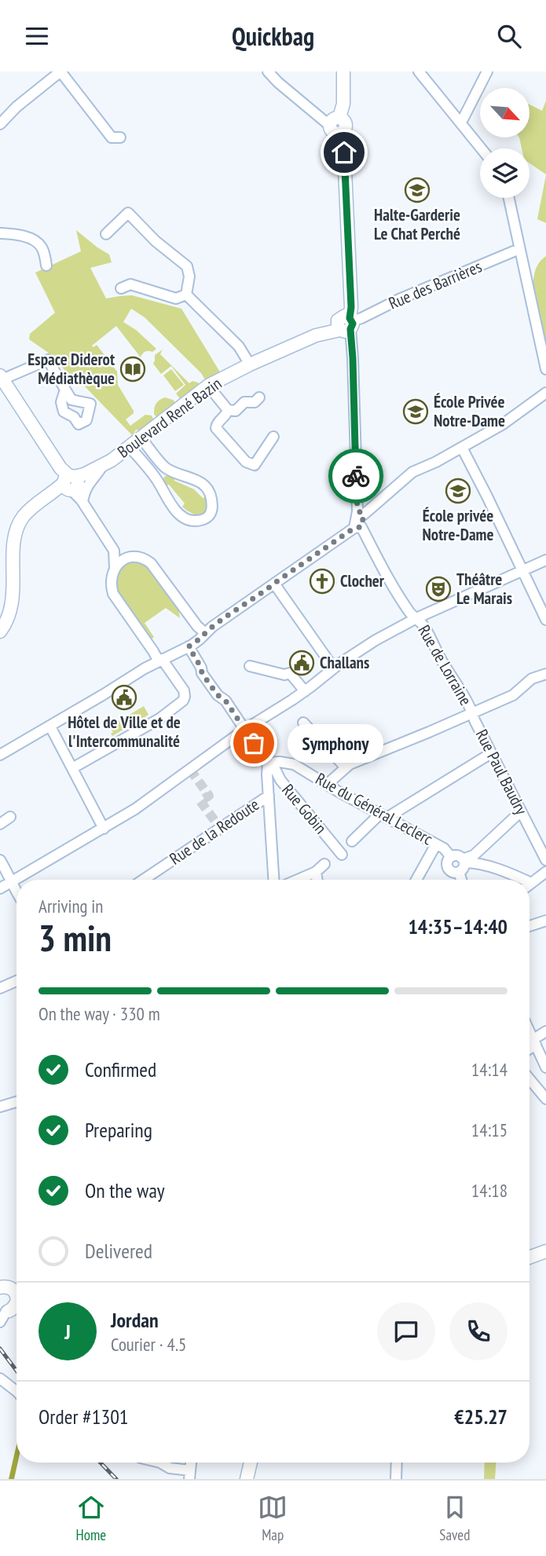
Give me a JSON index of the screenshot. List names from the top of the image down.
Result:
{
  "streets": {
    "main road": ["Boulevard René Bazin"],
    "street": [
      "Rue des Barrières",
      "Rue de Lorraine",
      "Rue Paul Baudry",
      "Rue Gobin",
      "Rue du Général Leclerc",
      "Rue de la Redoute"
    ]
  },
  "crossings": [
    ["Rue des Barrières", "Boulevard René Bazin"],
    ["Rue de Lorraine", "Rue Paul Baudry"],
    ["Rue Gobin", "Rue du Général Leclerc"]
  ],
  "places": {
    "school or university": ["Halte-Garderie Le Chat Perché", "École Privée Notre-Dame", "École privée Notre-Dame"],
    "library": ["Espace Diderot Médiathèque"],
    "church": ["Clocher"],
    "theatre": ["Théâtre Le Marais"],
    "public building": ["Challans", "Hôtel de Ville et de l'Intercommunalité"],
    "other": ["Symphony"]
  },
  "north": "bottom right",
  "page": {
    "header": "Quickbag",
    "bubble": "Symphony",
    "heading": ["3 min", "Arriving in", "14:35–14:40"],
    "panel": [
      "Jordan",
      "Courier · 4.5",
      "Order #1301",
      "€25.27"
    ],
    "bar": "On the way · 330 m",
    "list": [
      ["Confirmed", "14:14"],
      ["Preparing", "14:15"],
      ["On the way", "14:18"],
      "Delivered"
    ],
    "round": "J",
    "tabs": ["Home", "Map", "Saved"]
  }
}
